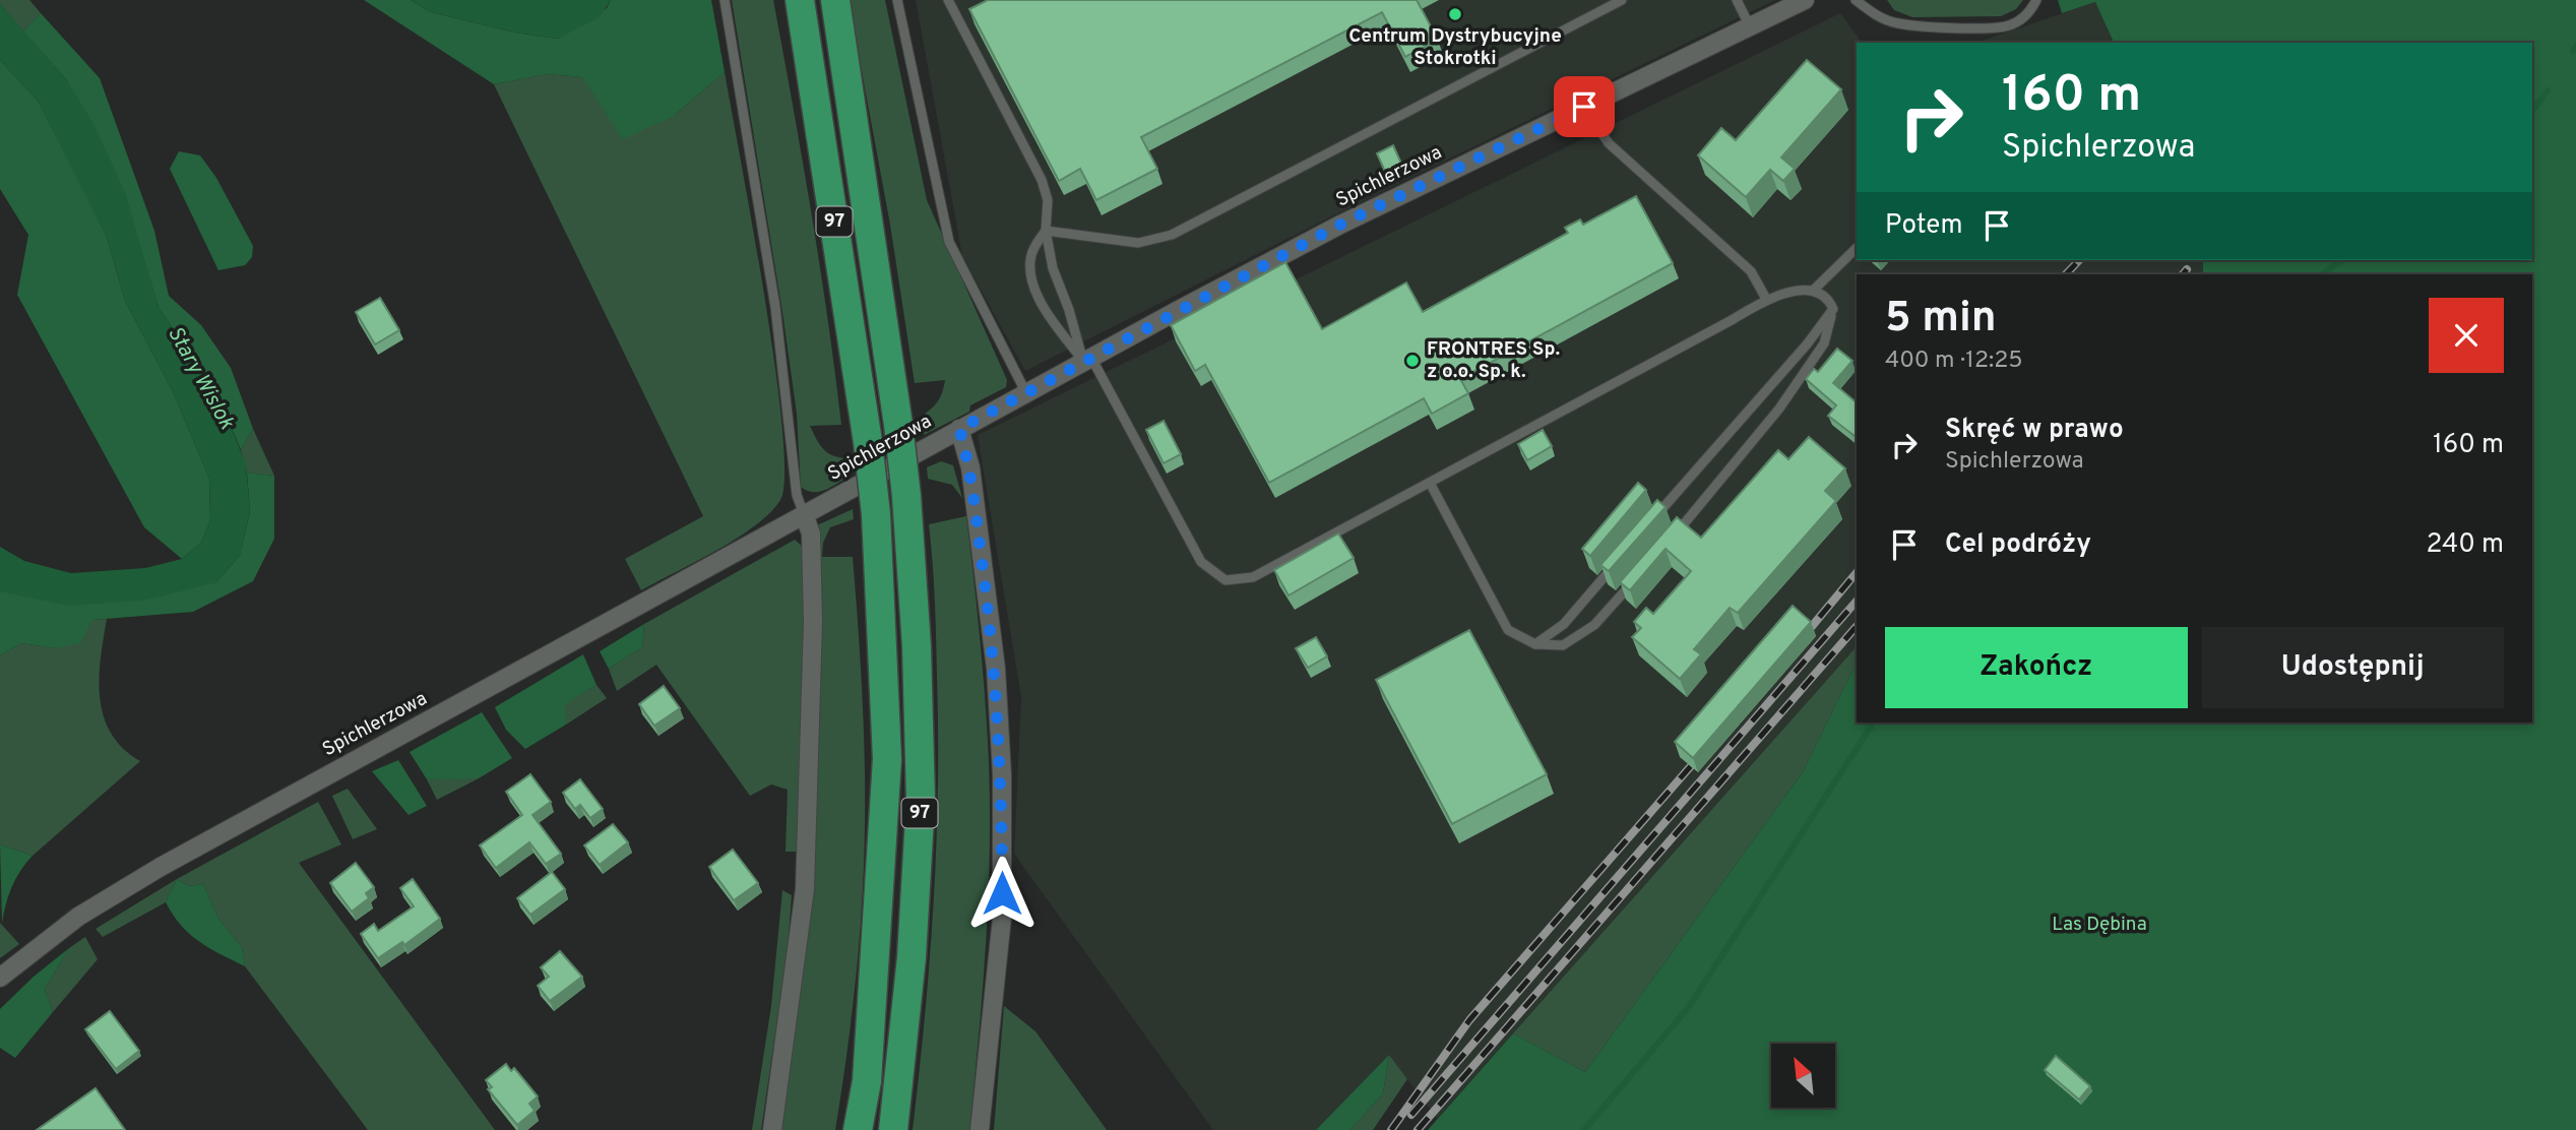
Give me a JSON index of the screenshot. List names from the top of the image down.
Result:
{
  "streets": {
    "main road": ["97"],
    "street": ["Spichlerzowa"]
  },
  "water": ["Stary Wislok"],
  "parks": ["Las Dębina"],
  "places": ["Centrum Dystrybucyjne Stokrotki", "FRONTRES Sp. z o.o. Sp. k."],
  "north": "top left",
  "page": {
    "turn": ["160 m", "Spichlerzowa"],
    "then": "Potem",
    "heading": ["5 min", "400 m · 12:25"],
    "list": [
      {
        "name": "Skręć w prawo",
        "note": "Spichlerzowa",
        "value": "160 m"
      },
      {
        "name": "Cel podróży",
        "value": "240 m"
      }
    ],
    "buttons": ["Zakończ", "Udostępnij"]
  }
}
